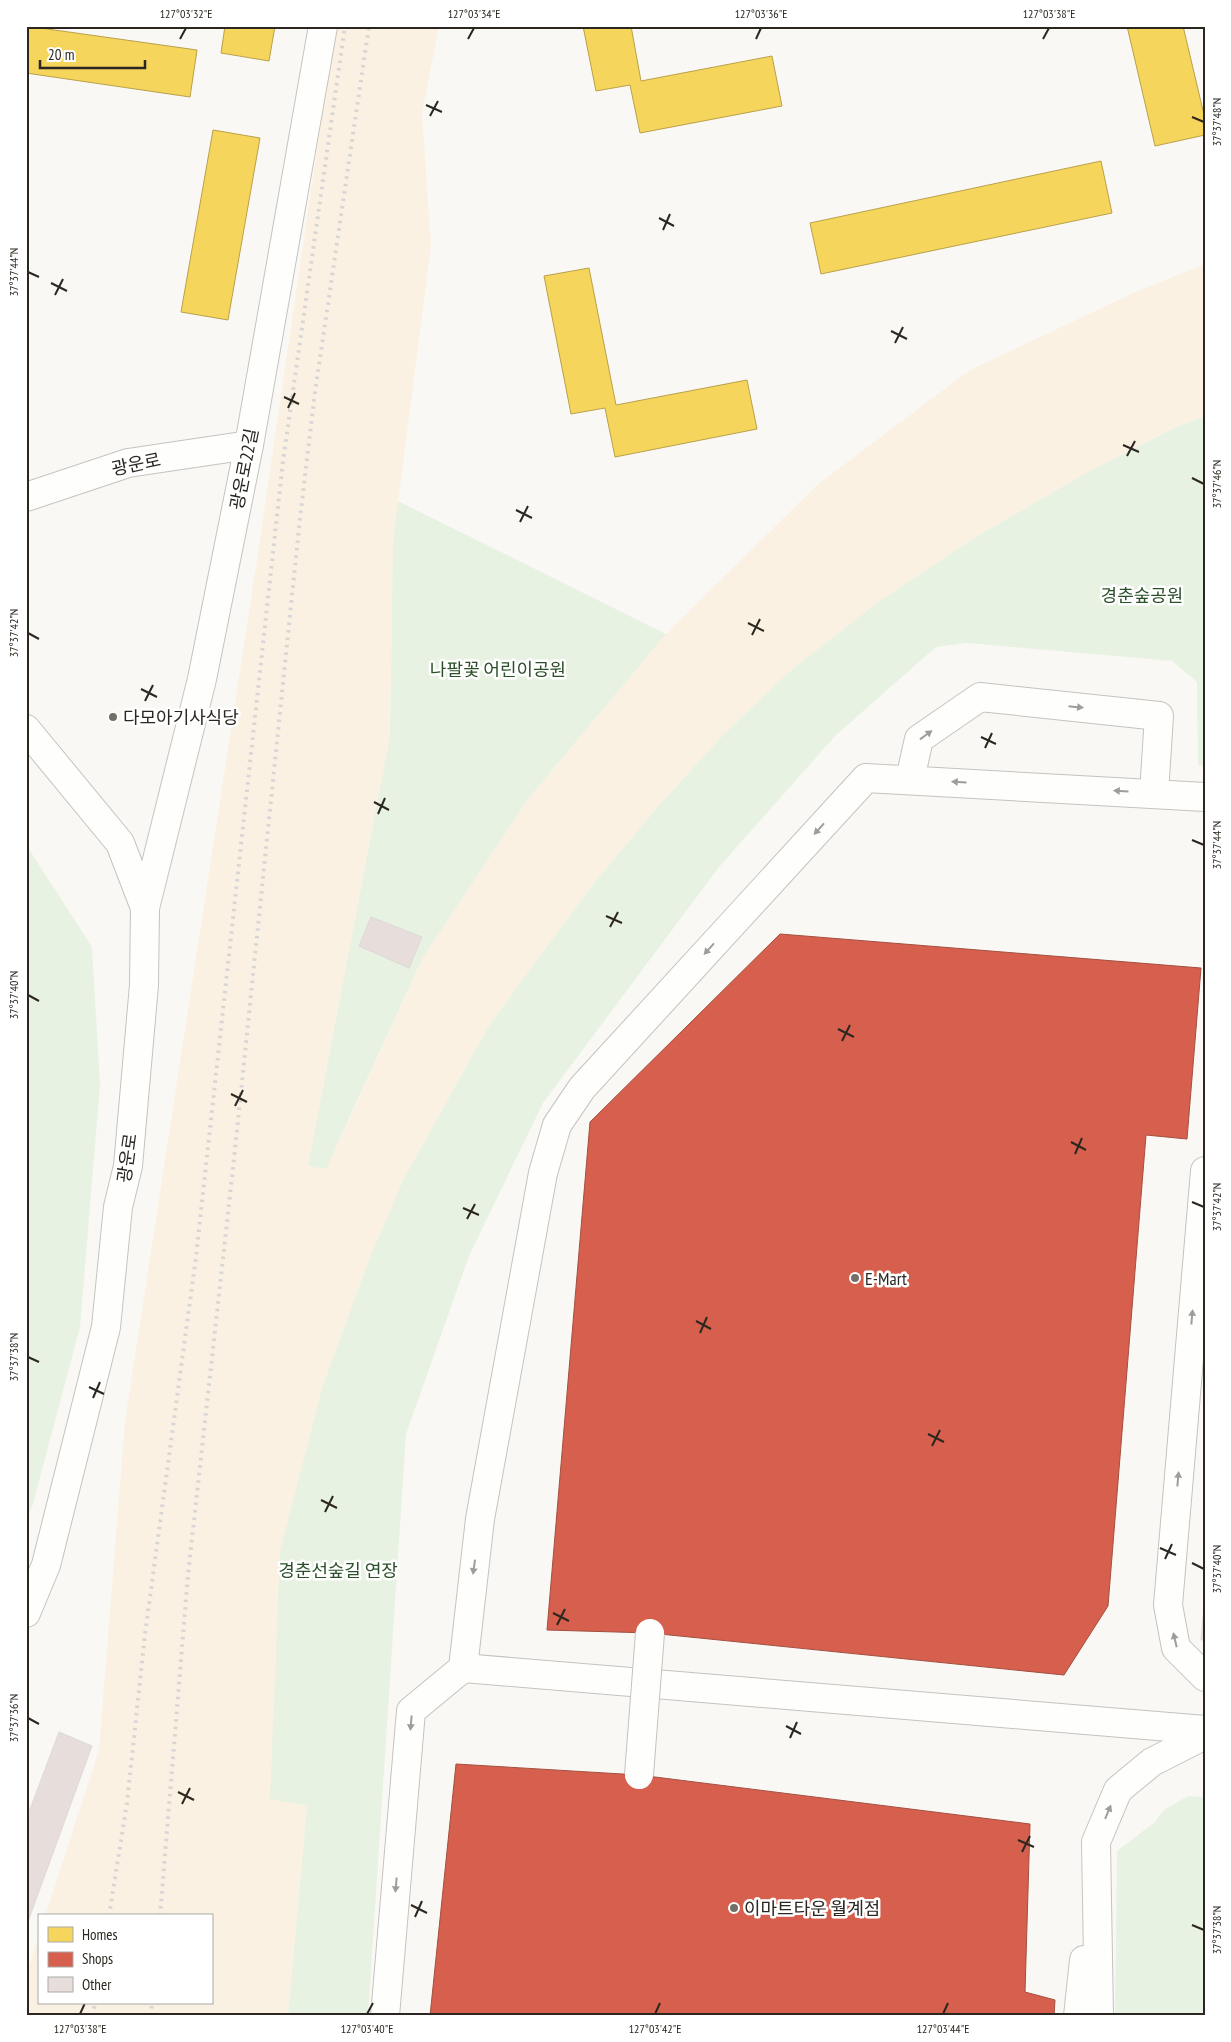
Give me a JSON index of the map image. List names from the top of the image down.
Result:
{
  "streets": {
    "street": ["광운로", "광운로22길"]
  },
  "crossings": [
    ["광운로", "광운로22길"]
  ],
  "parks": ["경춘숲공원", "나팔꽃 어린이공원", "경춘선숲길 연장"],
  "places": ["다모아기사식당", "E-Mart", "이마트타운 월계점"],
  "legend": ["Homes", "Shops", "Other"],
  "scale_bar": "20 m",
  "coordinates": [
    "127°03'32\"E",
    "127°03'34\"E",
    "127°03'36\"E",
    "127°03'38\"E",
    "37°37'48\"N",
    "37°37'44\"N",
    "37°37'46\"N",
    "37°37'42\"N",
    "37°37'40\"N",
    "37°37'38\"N",
    "37°37'36\"N",
    "127°03'40\"E",
    "127°03'42\"E",
    "127°03'44\"E"
  ]
}
